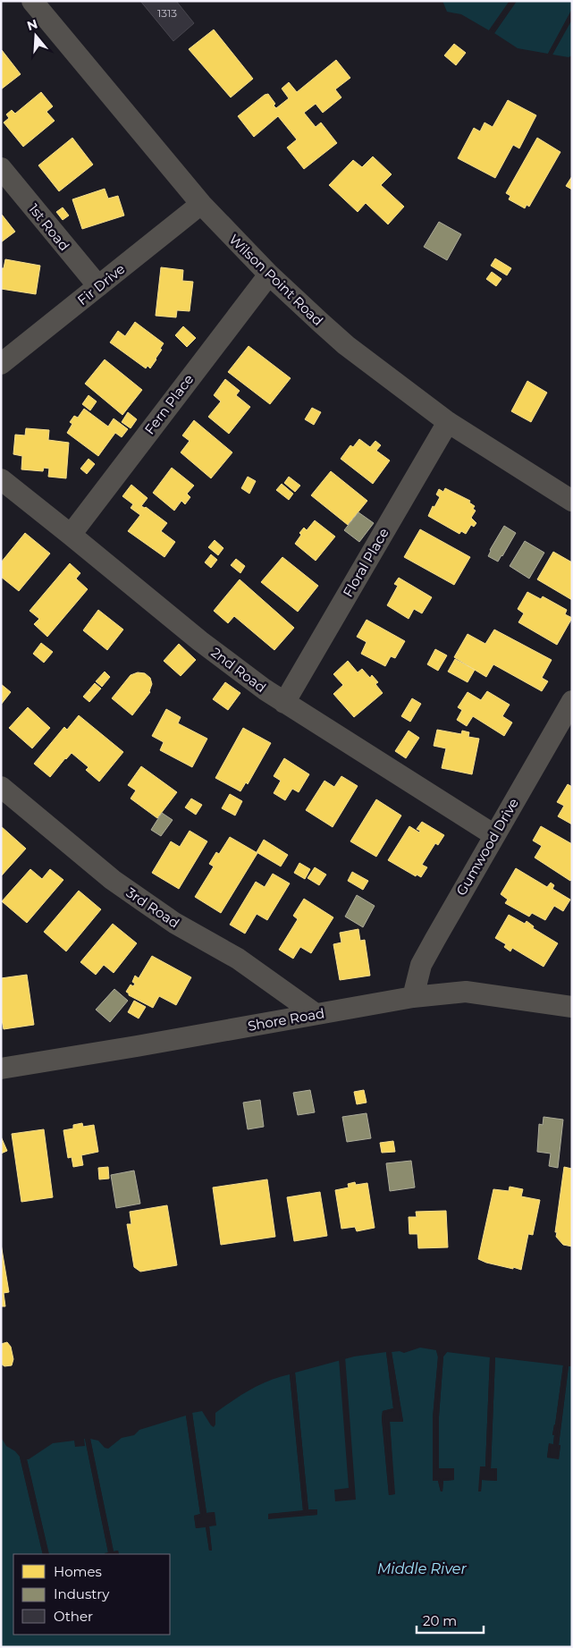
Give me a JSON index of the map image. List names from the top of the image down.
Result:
{
  "streets": {
    "street": [
      "1st Road",
      "Wilson Point Road",
      "Fir Drive",
      "Fern Place",
      "Floral Place",
      "2nd Road",
      "Gumwood Drive",
      "3rd Road",
      "Shore Road"
    ]
  },
  "crossings": [
    ["1st Road", "Fir Drive"],
    ["Wilson Point Road", "Fir Drive"],
    ["Wilson Point Road", "Fern Place"],
    ["Wilson Point Road", "Floral Place"],
    ["Fern Place", "2nd Road"],
    ["Floral Place", "2nd Road"],
    ["2nd Road", "Gumwood Drive"],
    ["Gumwood Drive", "Shore Road"],
    ["3rd Road", "Shore Road"]
  ],
  "water": ["Middle River"],
  "house_numbers": ["1313"],
  "legend": ["Homes", "Industry", "Other"],
  "scale_bar": "20 m",
  "north": "top"
}
